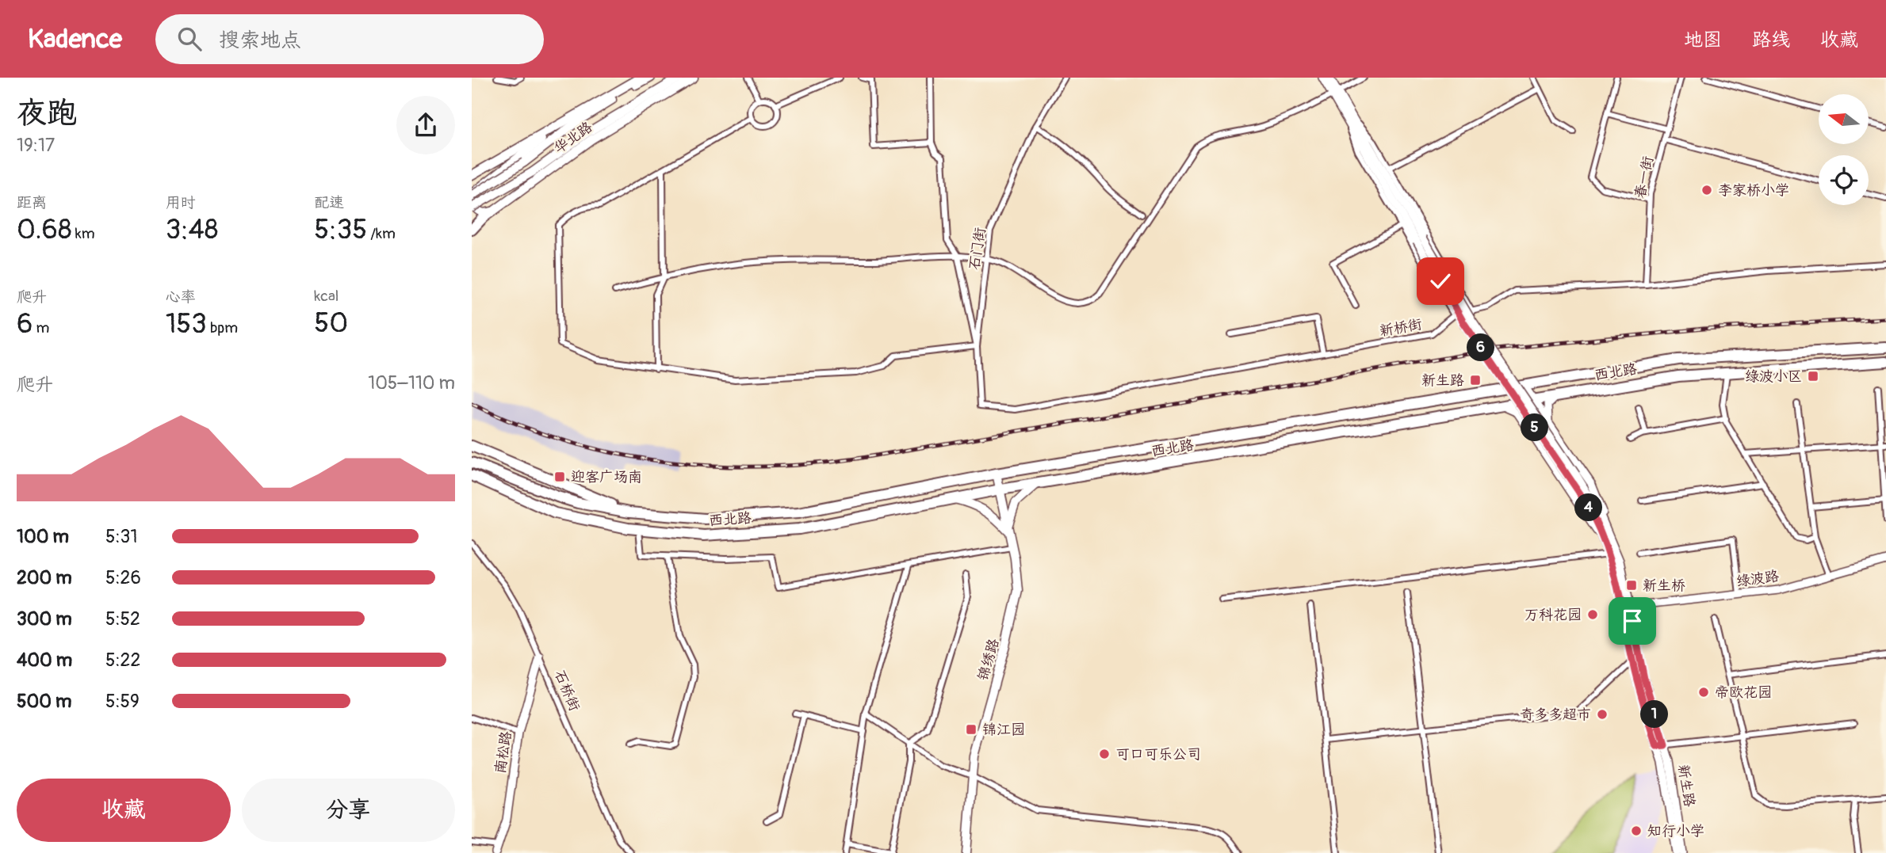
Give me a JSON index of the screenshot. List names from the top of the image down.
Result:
{
  "streets": {
    "highway": ["西北路"],
    "main road": [
      "华北路",
      "绿波路",
      "锦绣路",
      "南松路",
      "新生路"
    ],
    "street": [
      "春一街",
      "石门街",
      "新桥街",
      "石桥街"
    ]
  },
  "crossings": [
    ["春一街", "新桥街"],
    ["石门街", "新桥街"],
    ["西北路", "锦绣路"],
    ["绿波路", "新生路"],
    ["石桥街", "南松路"]
  ],
  "places": {
    "other": [
      "李家桥小学",
      "万科花园",
      "帝欧花园",
      "奇多多超市",
      "可口可乐公司",
      "知行小学"
    ],
    "transit": [
      "绿波小区",
      "新生路",
      "迎客广场南",
      "新生桥",
      "锦江园"
    ]
  },
  "north": "left",
  "page": {
    "header": "Kadence",
    "search": "搜索地点",
    "nav": ["地图", "路线", "收藏"],
    "heading": ["夜跑", "19:17"],
    "stats": [
      ["距离", "0.68 km"],
      ["用时", "3:48"],
      ["配速", "5:35 /km"],
      ["爬升", "6 m"],
      ["心率", "153 bpm"],
      ["kcal", "50"]
    ],
    "pins": [
      "6",
      "5",
      "4",
      "1"
    ],
    "chart": ["爬升", "105–110 m"],
    "list": [
      {
        "name": "100 m",
        "note": "5:31"
      },
      {
        "name": "200 m",
        "note": "5:26"
      },
      {
        "name": "300 m",
        "note": "5:52"
      },
      {
        "name": "400 m",
        "note": "5:22"
      },
      {
        "name": "500 m",
        "note": "5:59"
      }
    ],
    "buttons": ["收藏", "分享"]
  }
}
